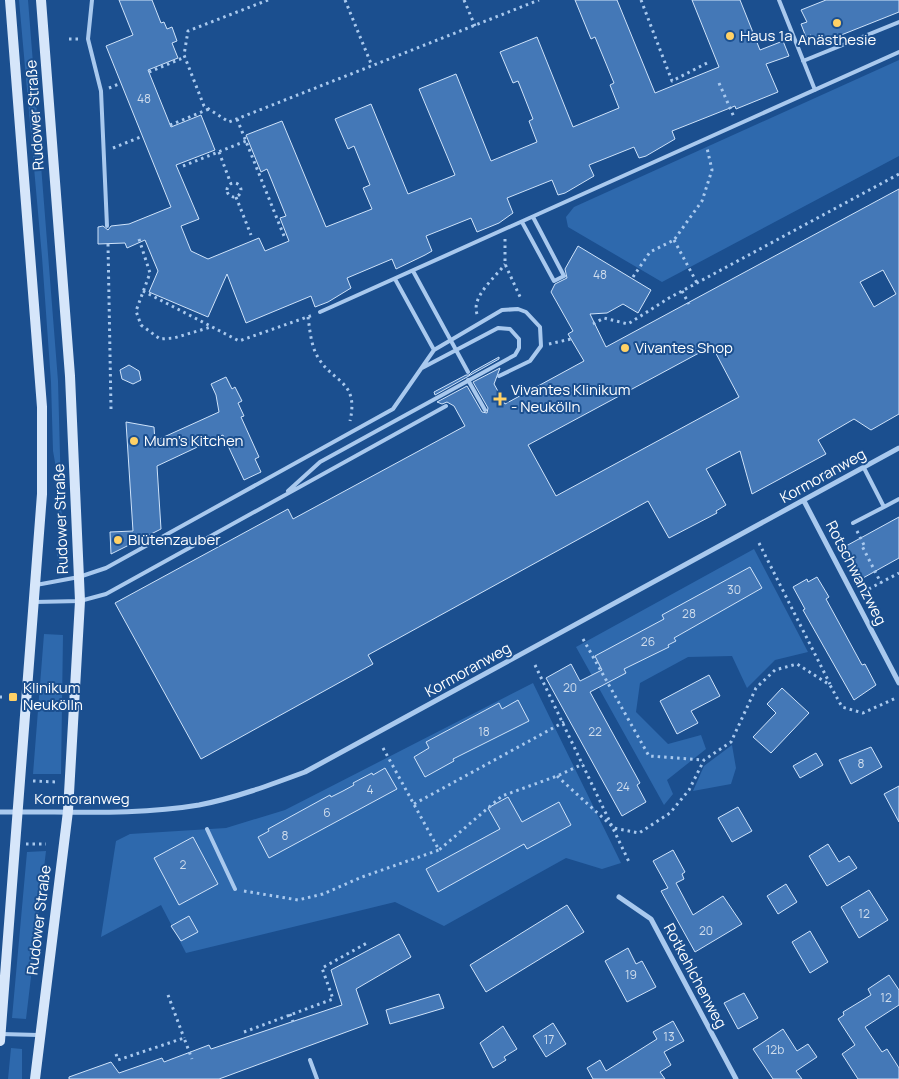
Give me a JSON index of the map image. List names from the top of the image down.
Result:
{
  "streets": {
    "main road": ["Rudower Straße"],
    "street": ["Kormoranweg", "Rotschwanzweg", "Rotkehlchenweg"]
  },
  "crossings": [
    ["Rudower Straße", "Kormoranweg"],
    ["Kormoranweg", "Rotschwanzweg"]
  ],
  "places": {
    "other": [
      "Anästhesie",
      "Haus 1a",
      "Vivantes Shop",
      "Mum's Kitchen",
      "Blütenzauber"
    ],
    "health": ["Vivantes Klinikum - Neukölln"],
    "transit": ["Klinikum Neukölln"]
  },
  "house_numbers": [
    "48",
    "48",
    "30",
    "28",
    "26",
    "20",
    "18",
    "22",
    "8",
    "24",
    "4",
    "6",
    "8",
    "2",
    "12",
    "20",
    "19",
    "12",
    "13",
    "17",
    "12b"
  ]
}
